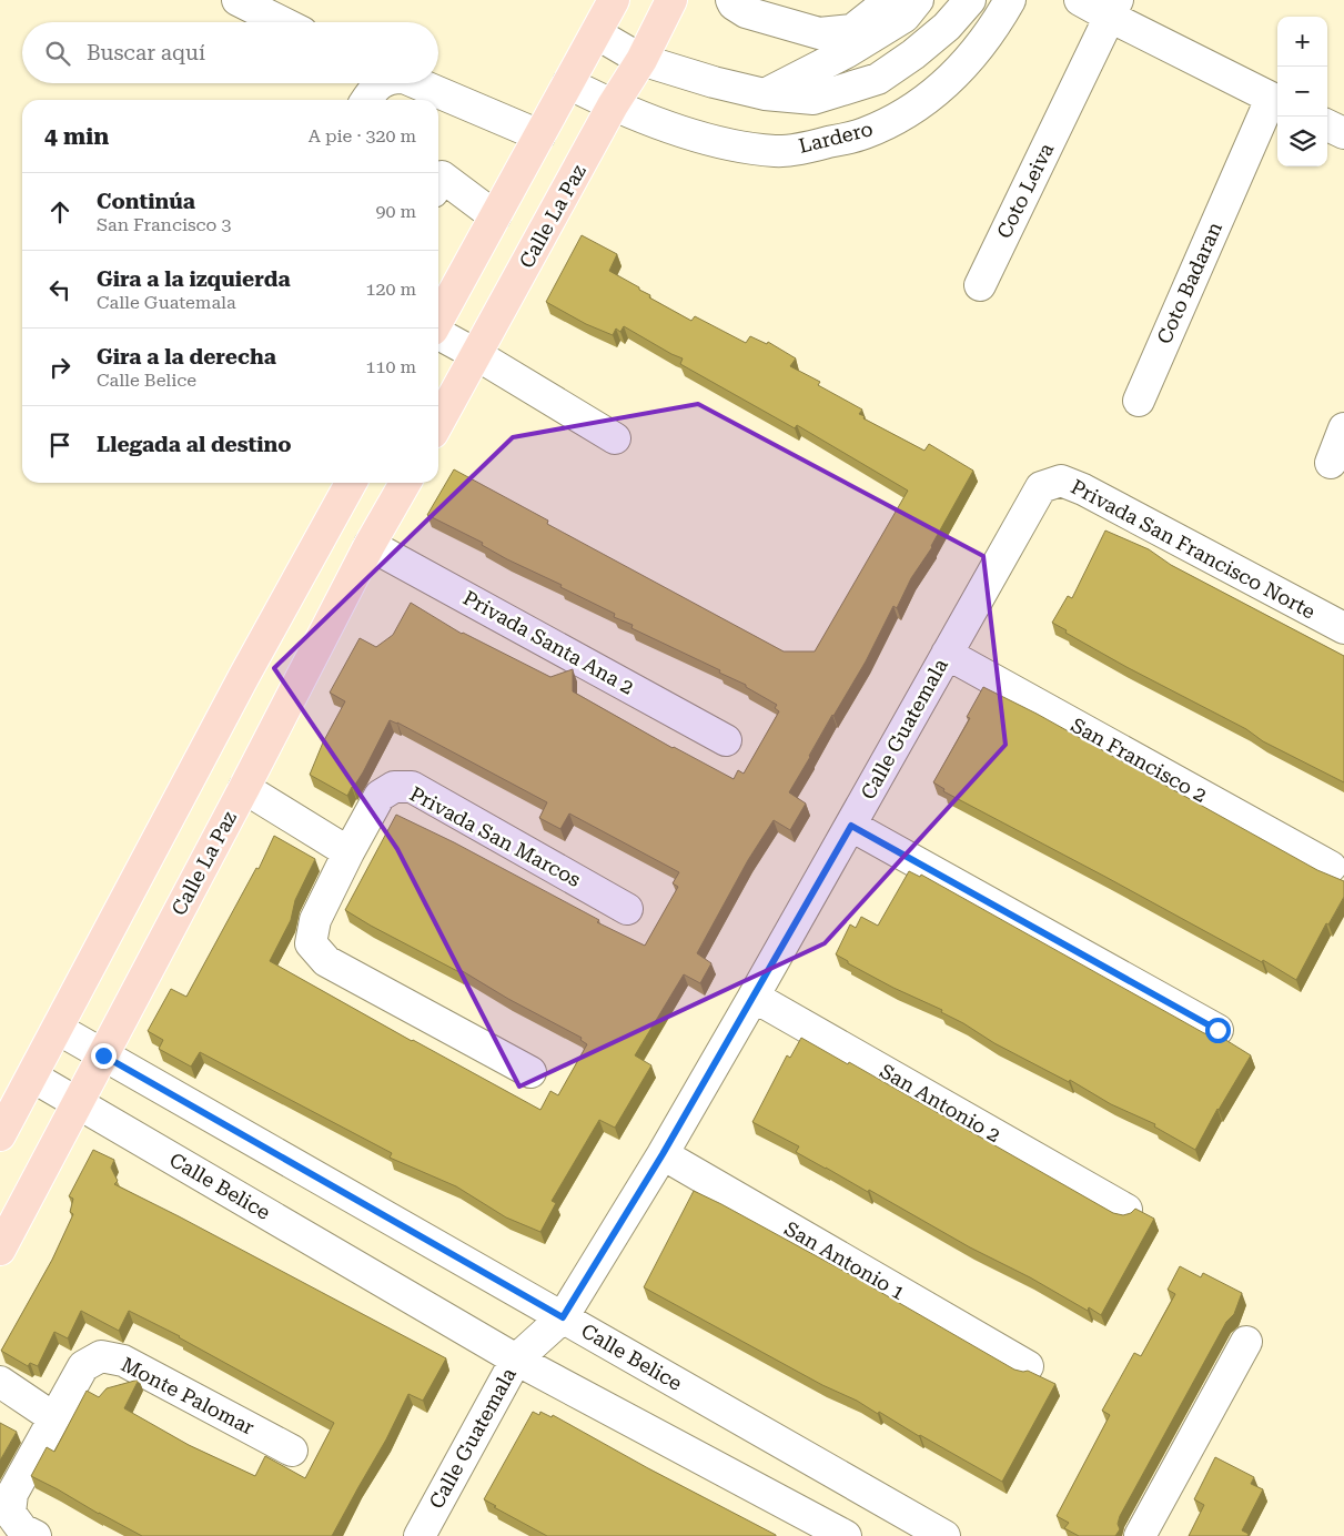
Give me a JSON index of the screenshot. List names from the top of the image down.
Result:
{
  "streets": {
    "main road": ["Calle La Paz"],
    "street": [
      "Lardero",
      "Coto Leiva",
      "Coto Badaran",
      "Privada San Francisco Norte",
      "Privada Santa Ana 2",
      "Calle Guatemala",
      "San Francisco 2",
      "Privada San Marcos",
      "San Antonio 2",
      "Calle Belice",
      "San Antonio 1",
      "Monte Palomar"
    ]
  },
  "crossings": [
    ["Lardero", "Calle La Paz"],
    ["Calle La Paz", "Privada Santa Ana 2"],
    ["Calle La Paz", "Calle Belice"],
    ["Privada San Francisco Norte", "Calle Guatemala"],
    ["Calle Guatemala", "San Francisco 2"],
    ["Calle Guatemala", "San Antonio 2"],
    ["Calle Guatemala", "Calle Belice"],
    ["Calle Guatemala", "San Antonio 1"]
  ],
  "page": {
    "map_buttons": ["+", "−"],
    "search": "Buscar aquí",
    "heading": ["4 min", "A pie · 320 m"],
    "list": [
      ["Continúa", "San Francisco 3", "90 m"],
      ["Gira a la izquierda", "Calle Guatemala", "120 m"],
      ["Gira a la derecha", "Calle Belice", "110 m"],
      "Llegada al destino"
    ]
  }
}
